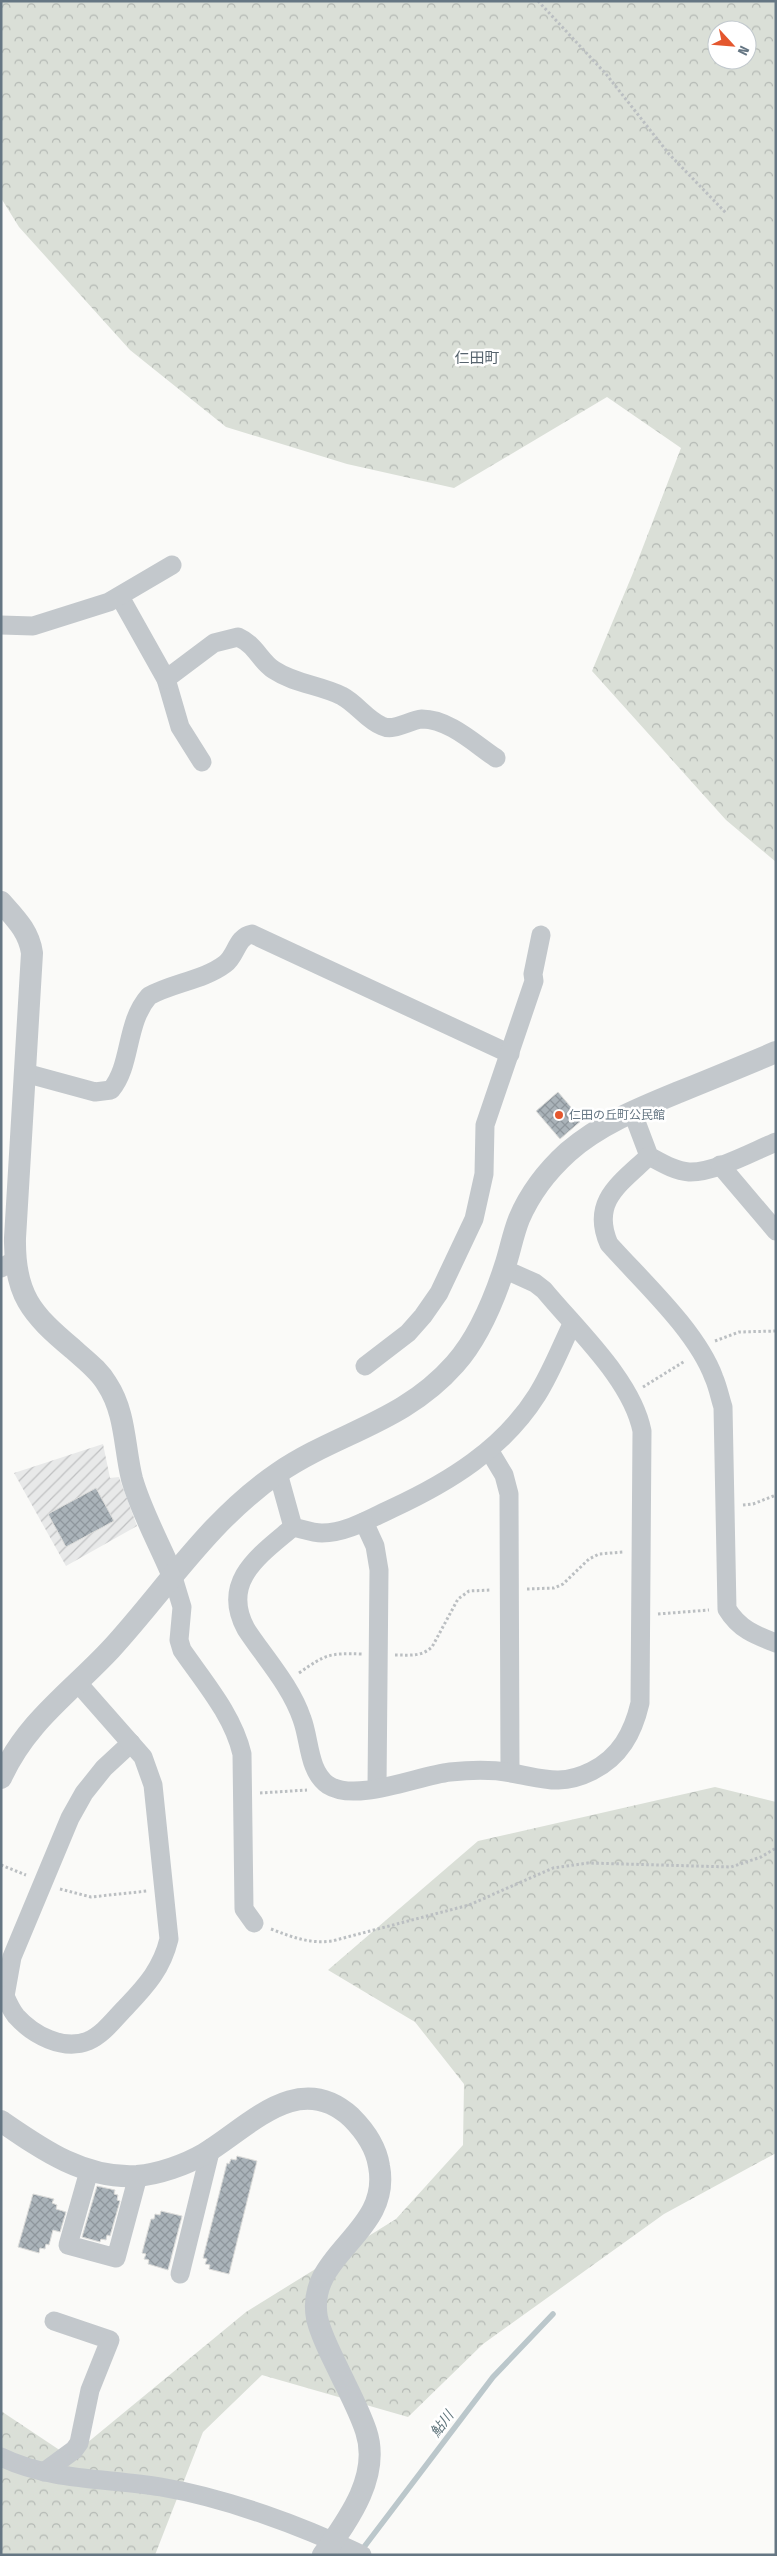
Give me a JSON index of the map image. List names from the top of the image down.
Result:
{
  "districts": ["仁田町"],
  "water": ["鮎川"],
  "places": ["仁田の丘町公民館"],
  "north": "bottom right"
}
